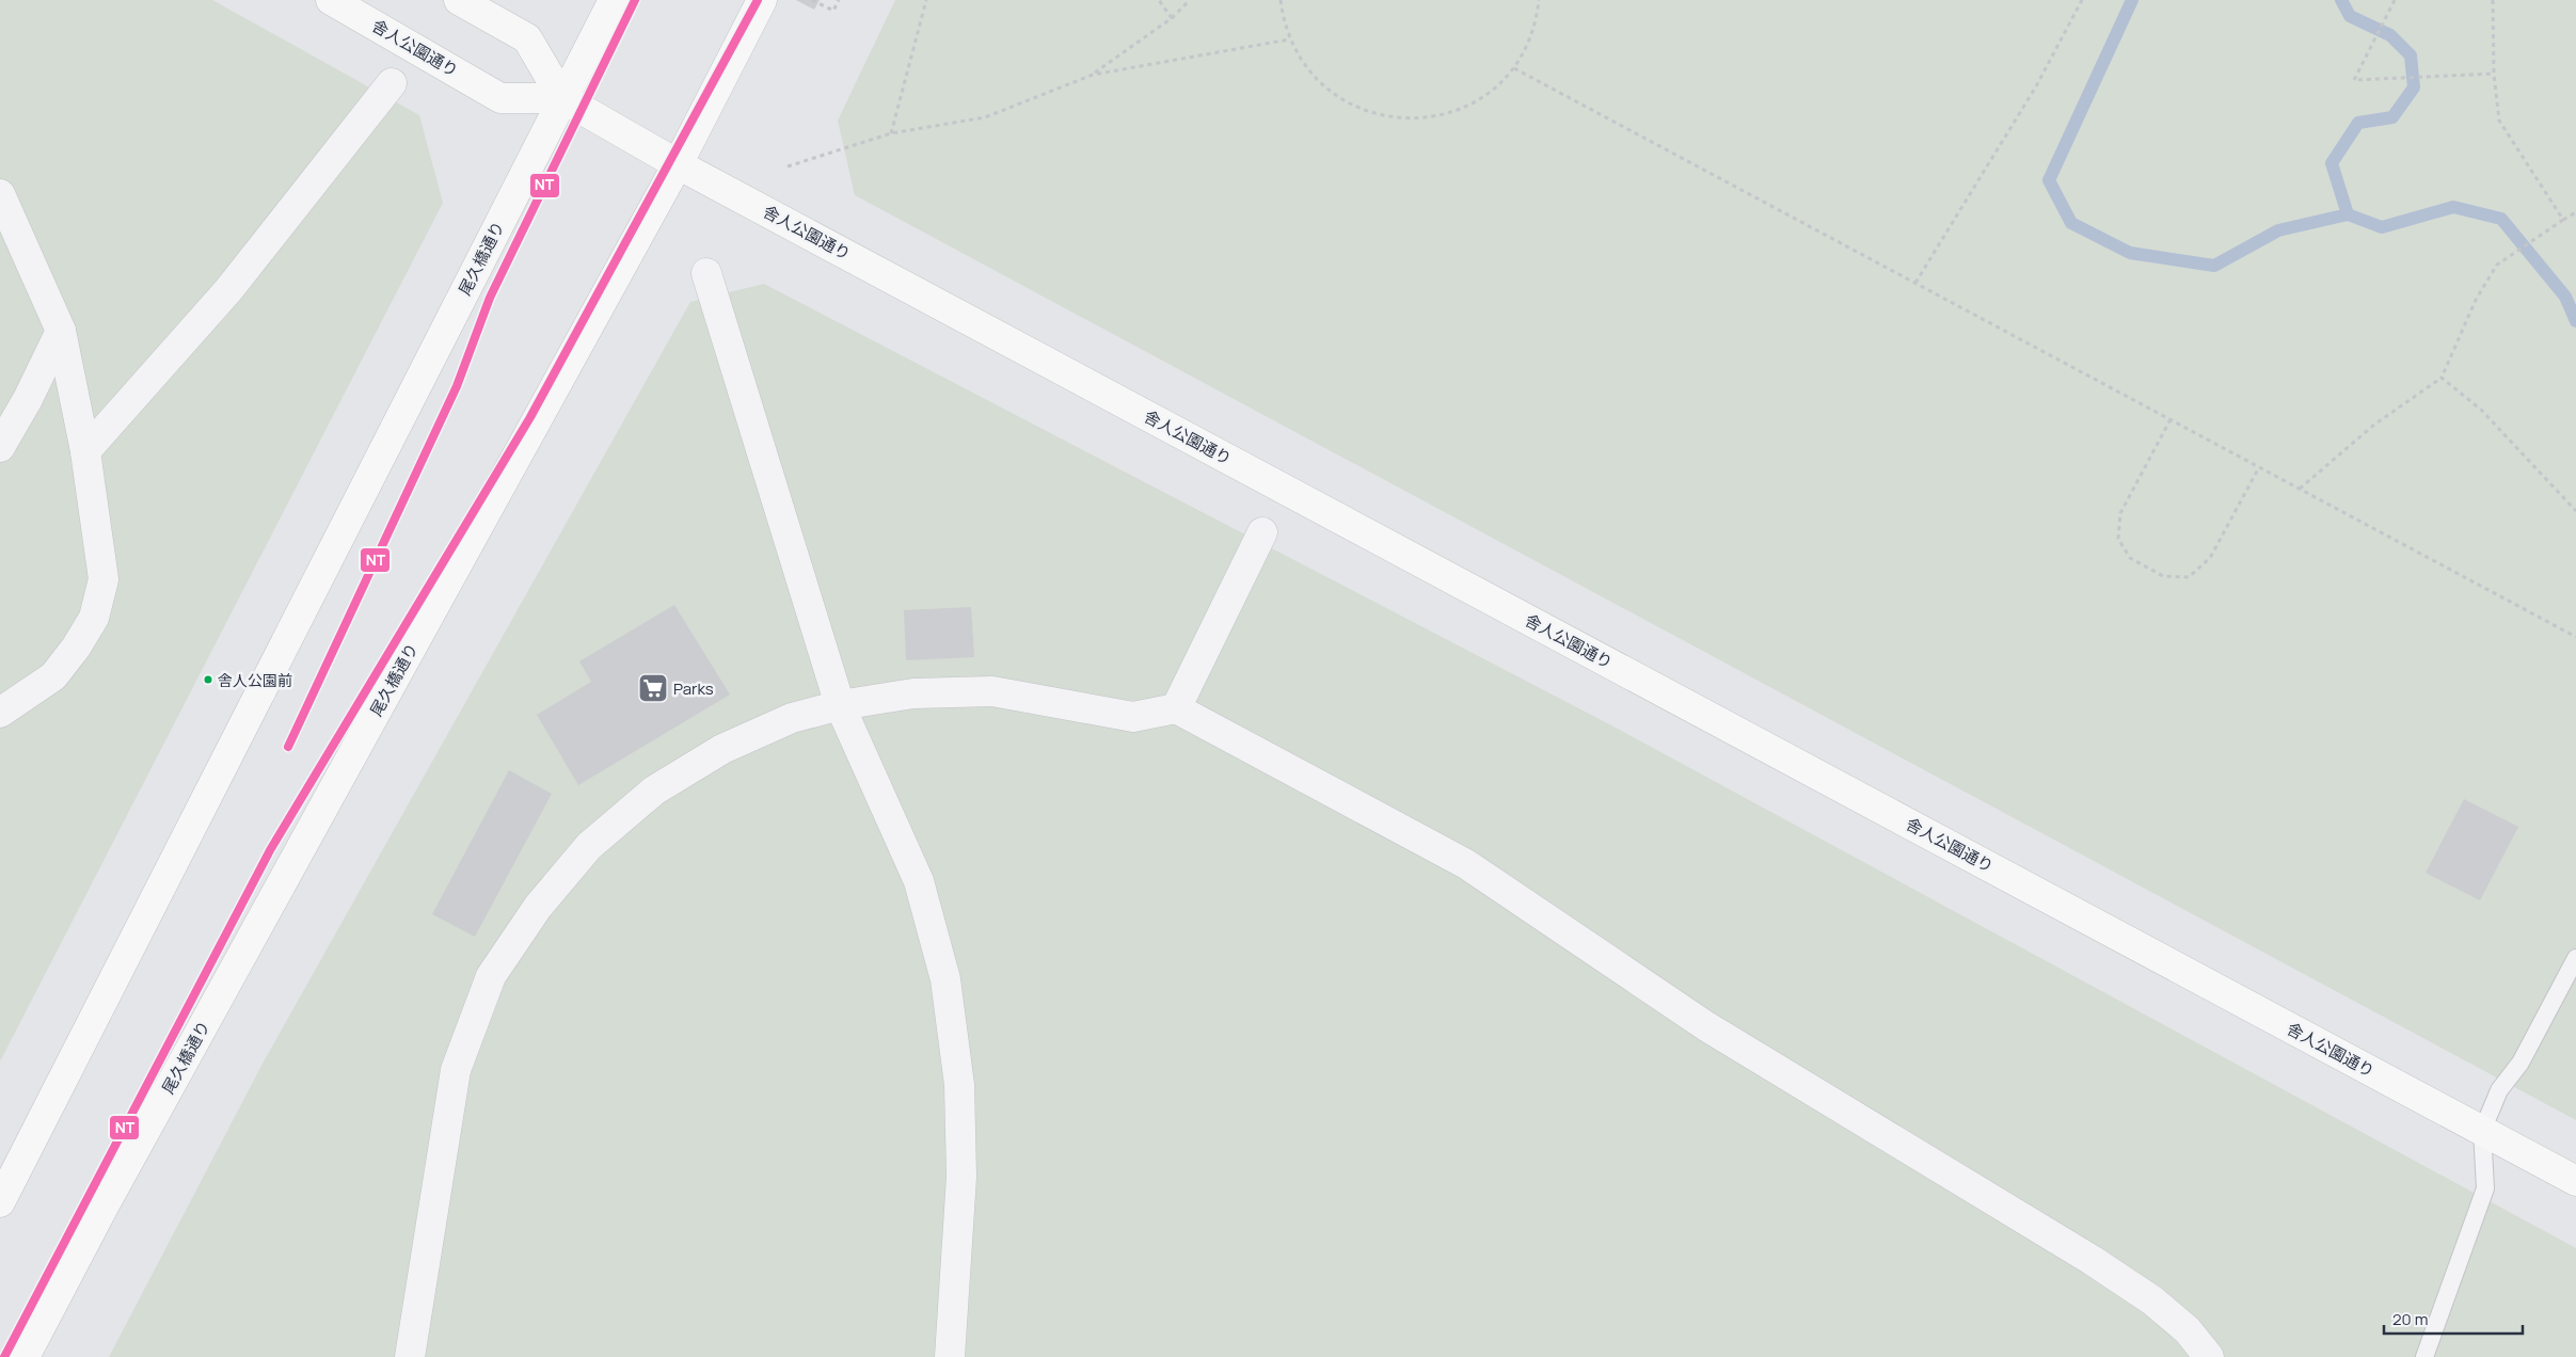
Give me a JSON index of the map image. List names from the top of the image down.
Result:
{
  "streets": {
    "main road": ["舎人公園通り", "尾久橋通り"]
  },
  "crossings": [
    ["舎人公園通り", "尾久橋通り"]
  ],
  "places": {
    "other": ["舎人公園前"],
    "supermarket": ["Parks"]
  },
  "lines": ["transit line NT"],
  "scale_bar": "20 m"
}
